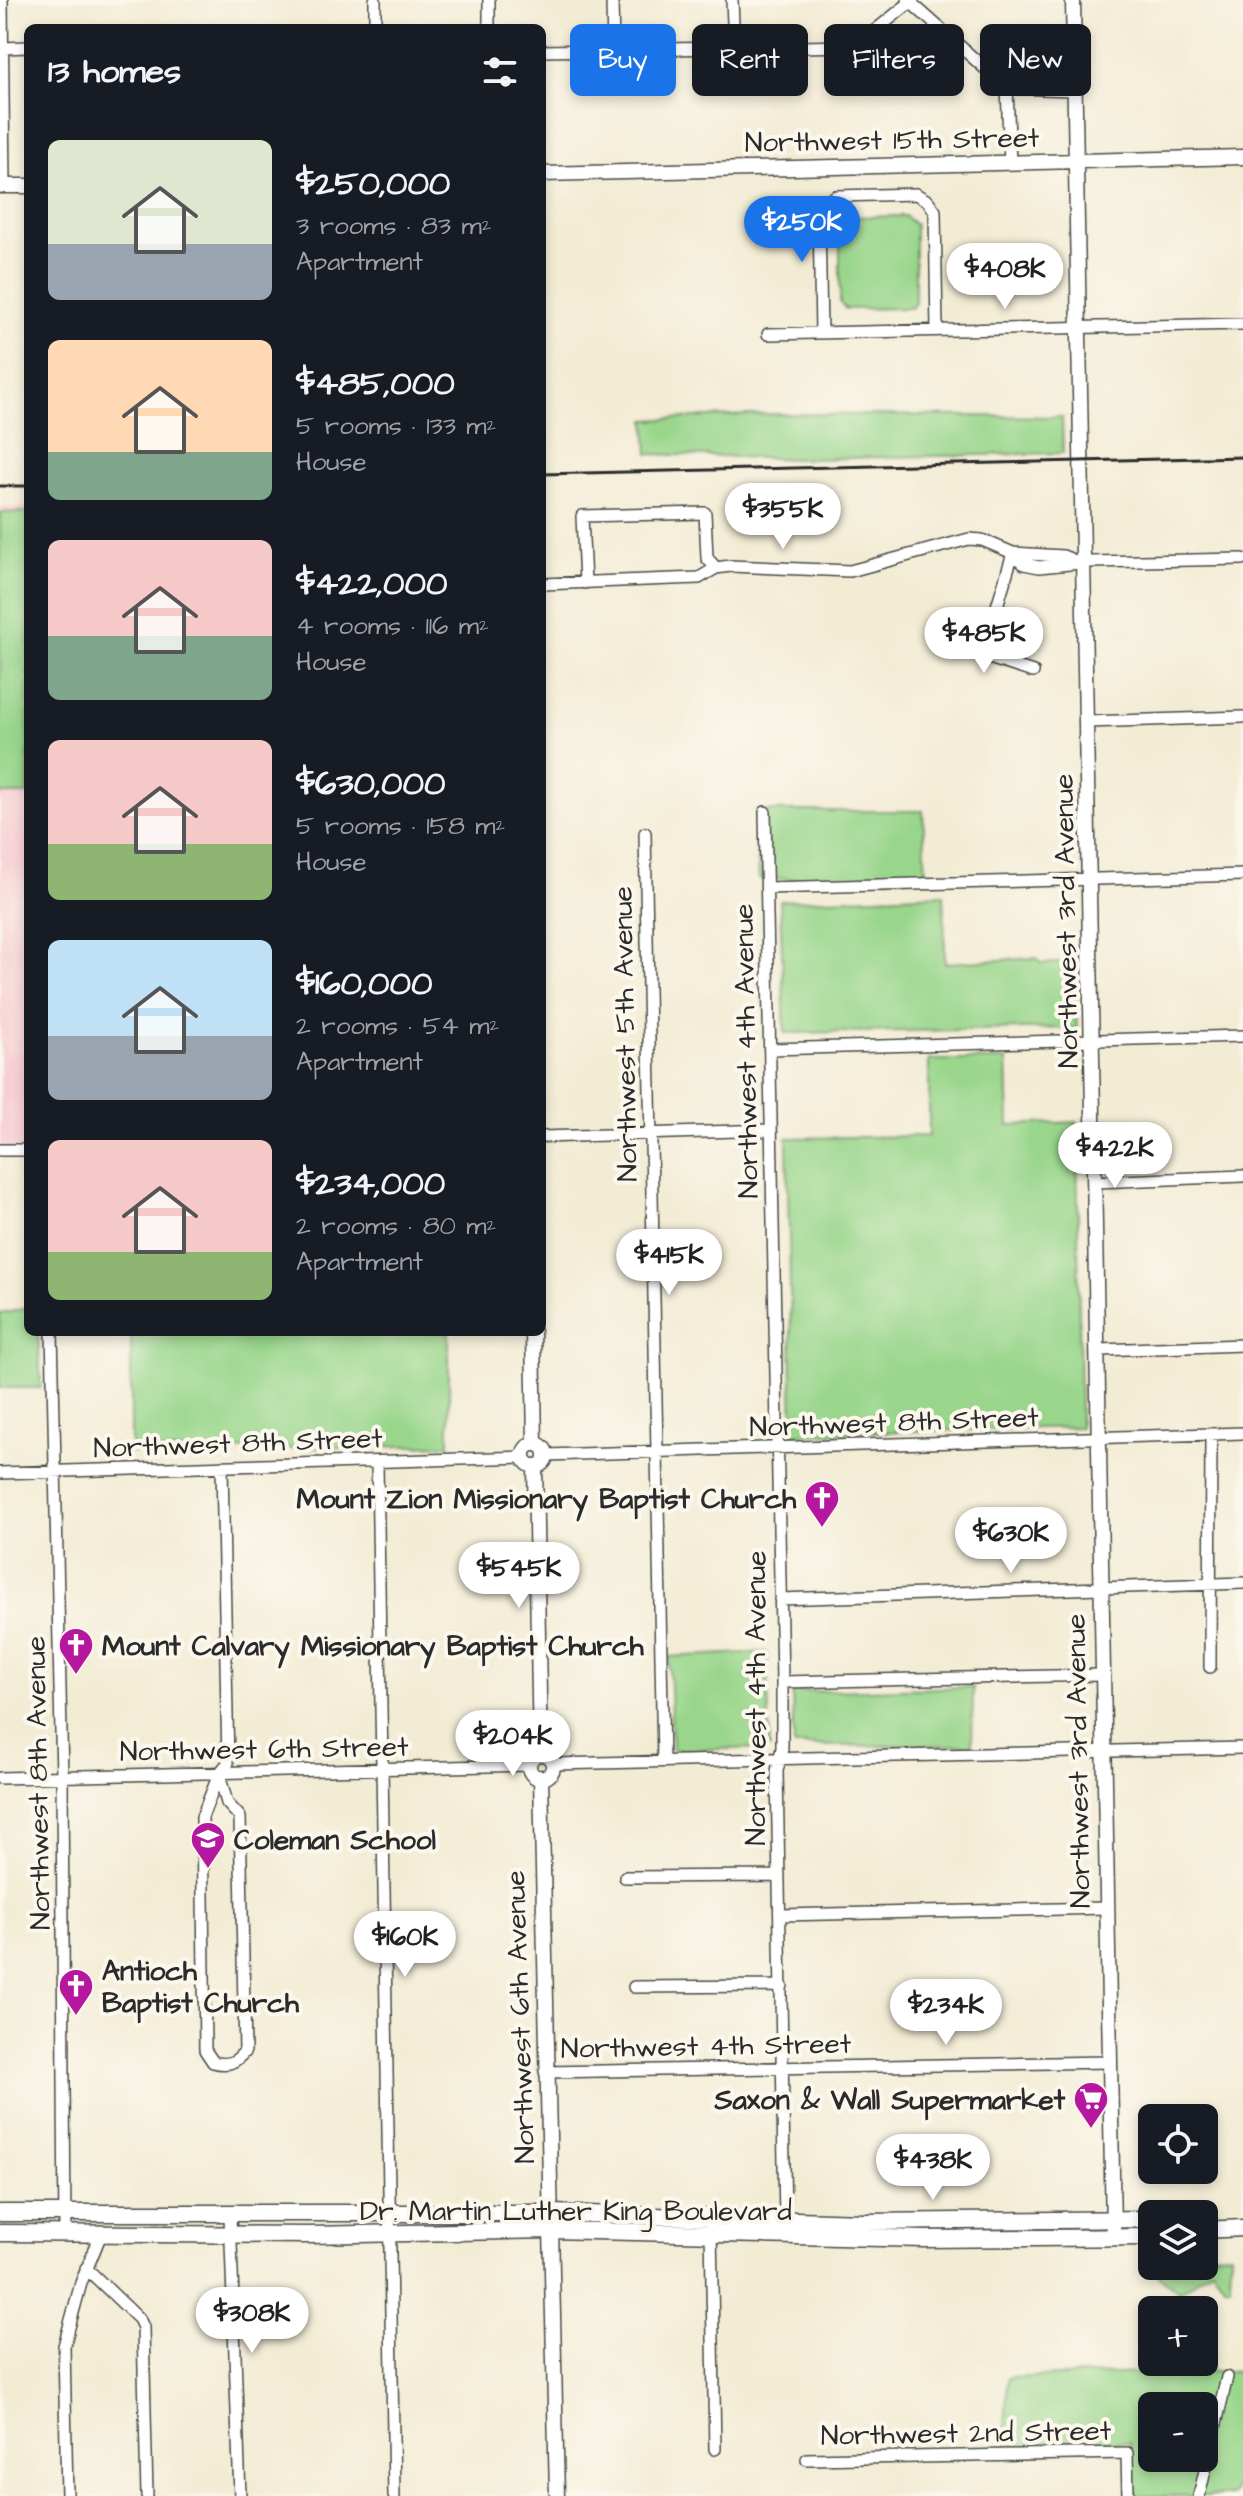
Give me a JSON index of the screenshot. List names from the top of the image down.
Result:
{
  "streets": {
    "main road": ["Dr. Martin Luther King Boulevard"],
    "street": [
      "Northwest 15th Street",
      "Northwest 3rd Avenue",
      "Northwest 5th Avenue",
      "Northwest 4th Avenue",
      "Northwest 8th Street",
      "Northwest 6th Street",
      "Northwest 8th Avenue",
      "Northwest 6th Avenue",
      "Northwest 4th Street",
      "Northwest 2nd Street"
    ]
  },
  "crossings": [
    ["Northwest 15th Street", "Northwest 3rd Avenue"],
    ["Northwest 3rd Avenue", "Northwest 8th Street"],
    ["Northwest 3rd Avenue", "Northwest 4th Street"],
    ["Northwest 3rd Avenue", "Dr. Martin Luther King Boulevard"],
    ["Northwest 5th Avenue", "Northwest 8th Street"],
    ["Northwest 4th Avenue", "Northwest 8th Street"],
    ["Northwest 4th Avenue", "Northwest 4th Street"],
    ["Northwest 4th Avenue", "Dr. Martin Luther King Boulevard"],
    ["Northwest 8th Street", "Northwest 8th Avenue"],
    ["Northwest 6th Street", "Northwest 8th Avenue"],
    ["Northwest 8th Avenue", "Dr. Martin Luther King Boulevard"],
    ["Northwest 6th Avenue", "Northwest 4th Street"],
    ["Northwest 6th Avenue", "Dr. Martin Luther King Boulevard"]
  ],
  "places": {
    "church": ["Mount Zion Missionary Baptist Church", "Mount Calvary Missionary Baptist Church", "Antioch Baptist Church"],
    "school or university": ["Coleman School"],
    "supermarket": ["Saxon & Wall Supermarket"]
  },
  "page": {
    "chip": [
      "Buy",
      "Rent",
      "Filters",
      "New"
    ],
    "heading": "13 homes",
    "list": [
      {
        "name": "$250,000",
        "note": "3 rooms · 83 m² · Apartment"
      },
      {
        "name": "$485,000",
        "note": "5 rooms · 133 m² · House"
      },
      {
        "name": "$422,000",
        "note": "4 rooms · 116 m² · House"
      },
      {
        "name": "$630,000",
        "note": "5 rooms · 158 m² · House"
      },
      {
        "name": "$160,000",
        "note": "2 rooms · 54 m² · Apartment"
      },
      {
        "name": "$234,000",
        "note": "2 rooms · 80 m² · Apartment"
      }
    ],
    "price": [
      "$250K",
      "$408K",
      "$355K",
      "$485K",
      "$422K",
      "$415K",
      "$630K",
      "$545K",
      "$204K",
      "$160K",
      "$234K",
      "$438K",
      "$308K"
    ],
    "map_buttons": ["+", "−"]
  }
}
